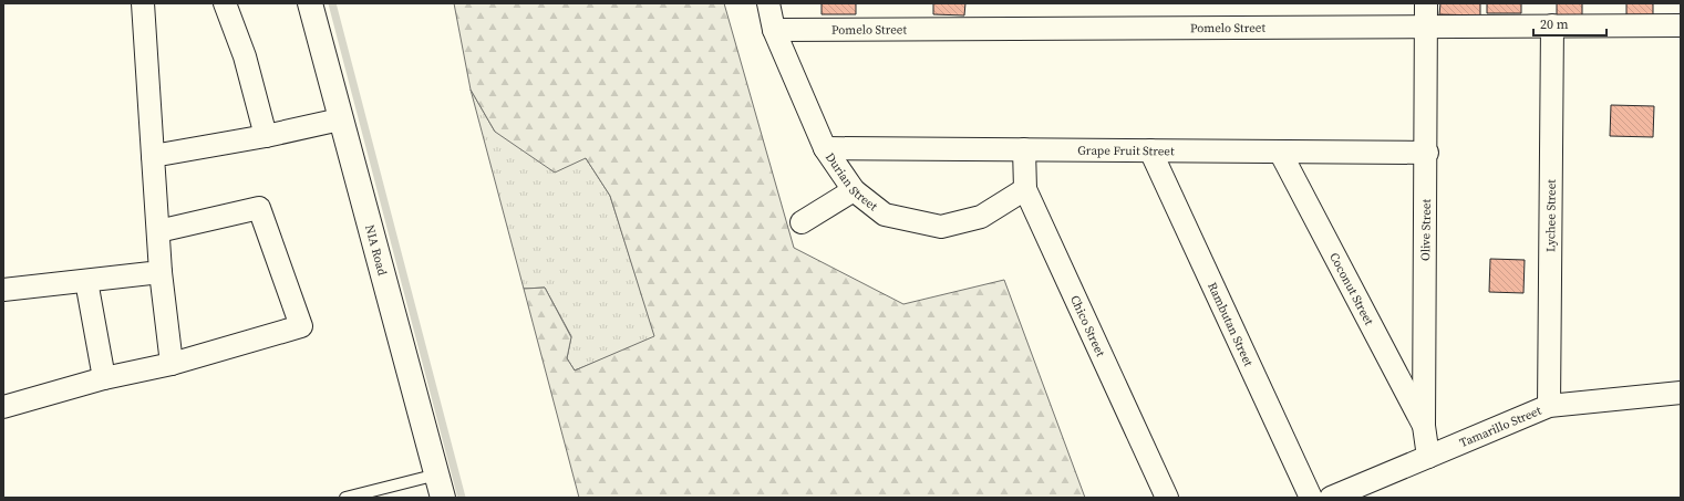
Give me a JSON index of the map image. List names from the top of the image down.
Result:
{
  "streets": {
    "street": [
      "Pomelo Street",
      "Grape Fruit Street",
      "Durian Street",
      "Lychee Street",
      "Olive Street",
      "NIA Road",
      "Coconut Street",
      "Rambutan Street",
      "Chico Street",
      "Tamarillo Street"
    ]
  },
  "crossings": [
    ["Pomelo Street", "Durian Street"],
    ["Pomelo Street", "Lychee Street"],
    ["Pomelo Street", "Olive Street"],
    ["Grape Fruit Street", "Durian Street"],
    ["Grape Fruit Street", "Olive Street"],
    ["Grape Fruit Street", "Coconut Street"],
    ["Grape Fruit Street", "Rambutan Street"],
    ["Grape Fruit Street", "Chico Street"],
    ["Durian Street", "Chico Street"],
    ["Lychee Street", "Tamarillo Street"],
    ["Olive Street", "Coconut Street"],
    ["Olive Street", "Tamarillo Street"]
  ],
  "scale_bar": "20 m"
}
